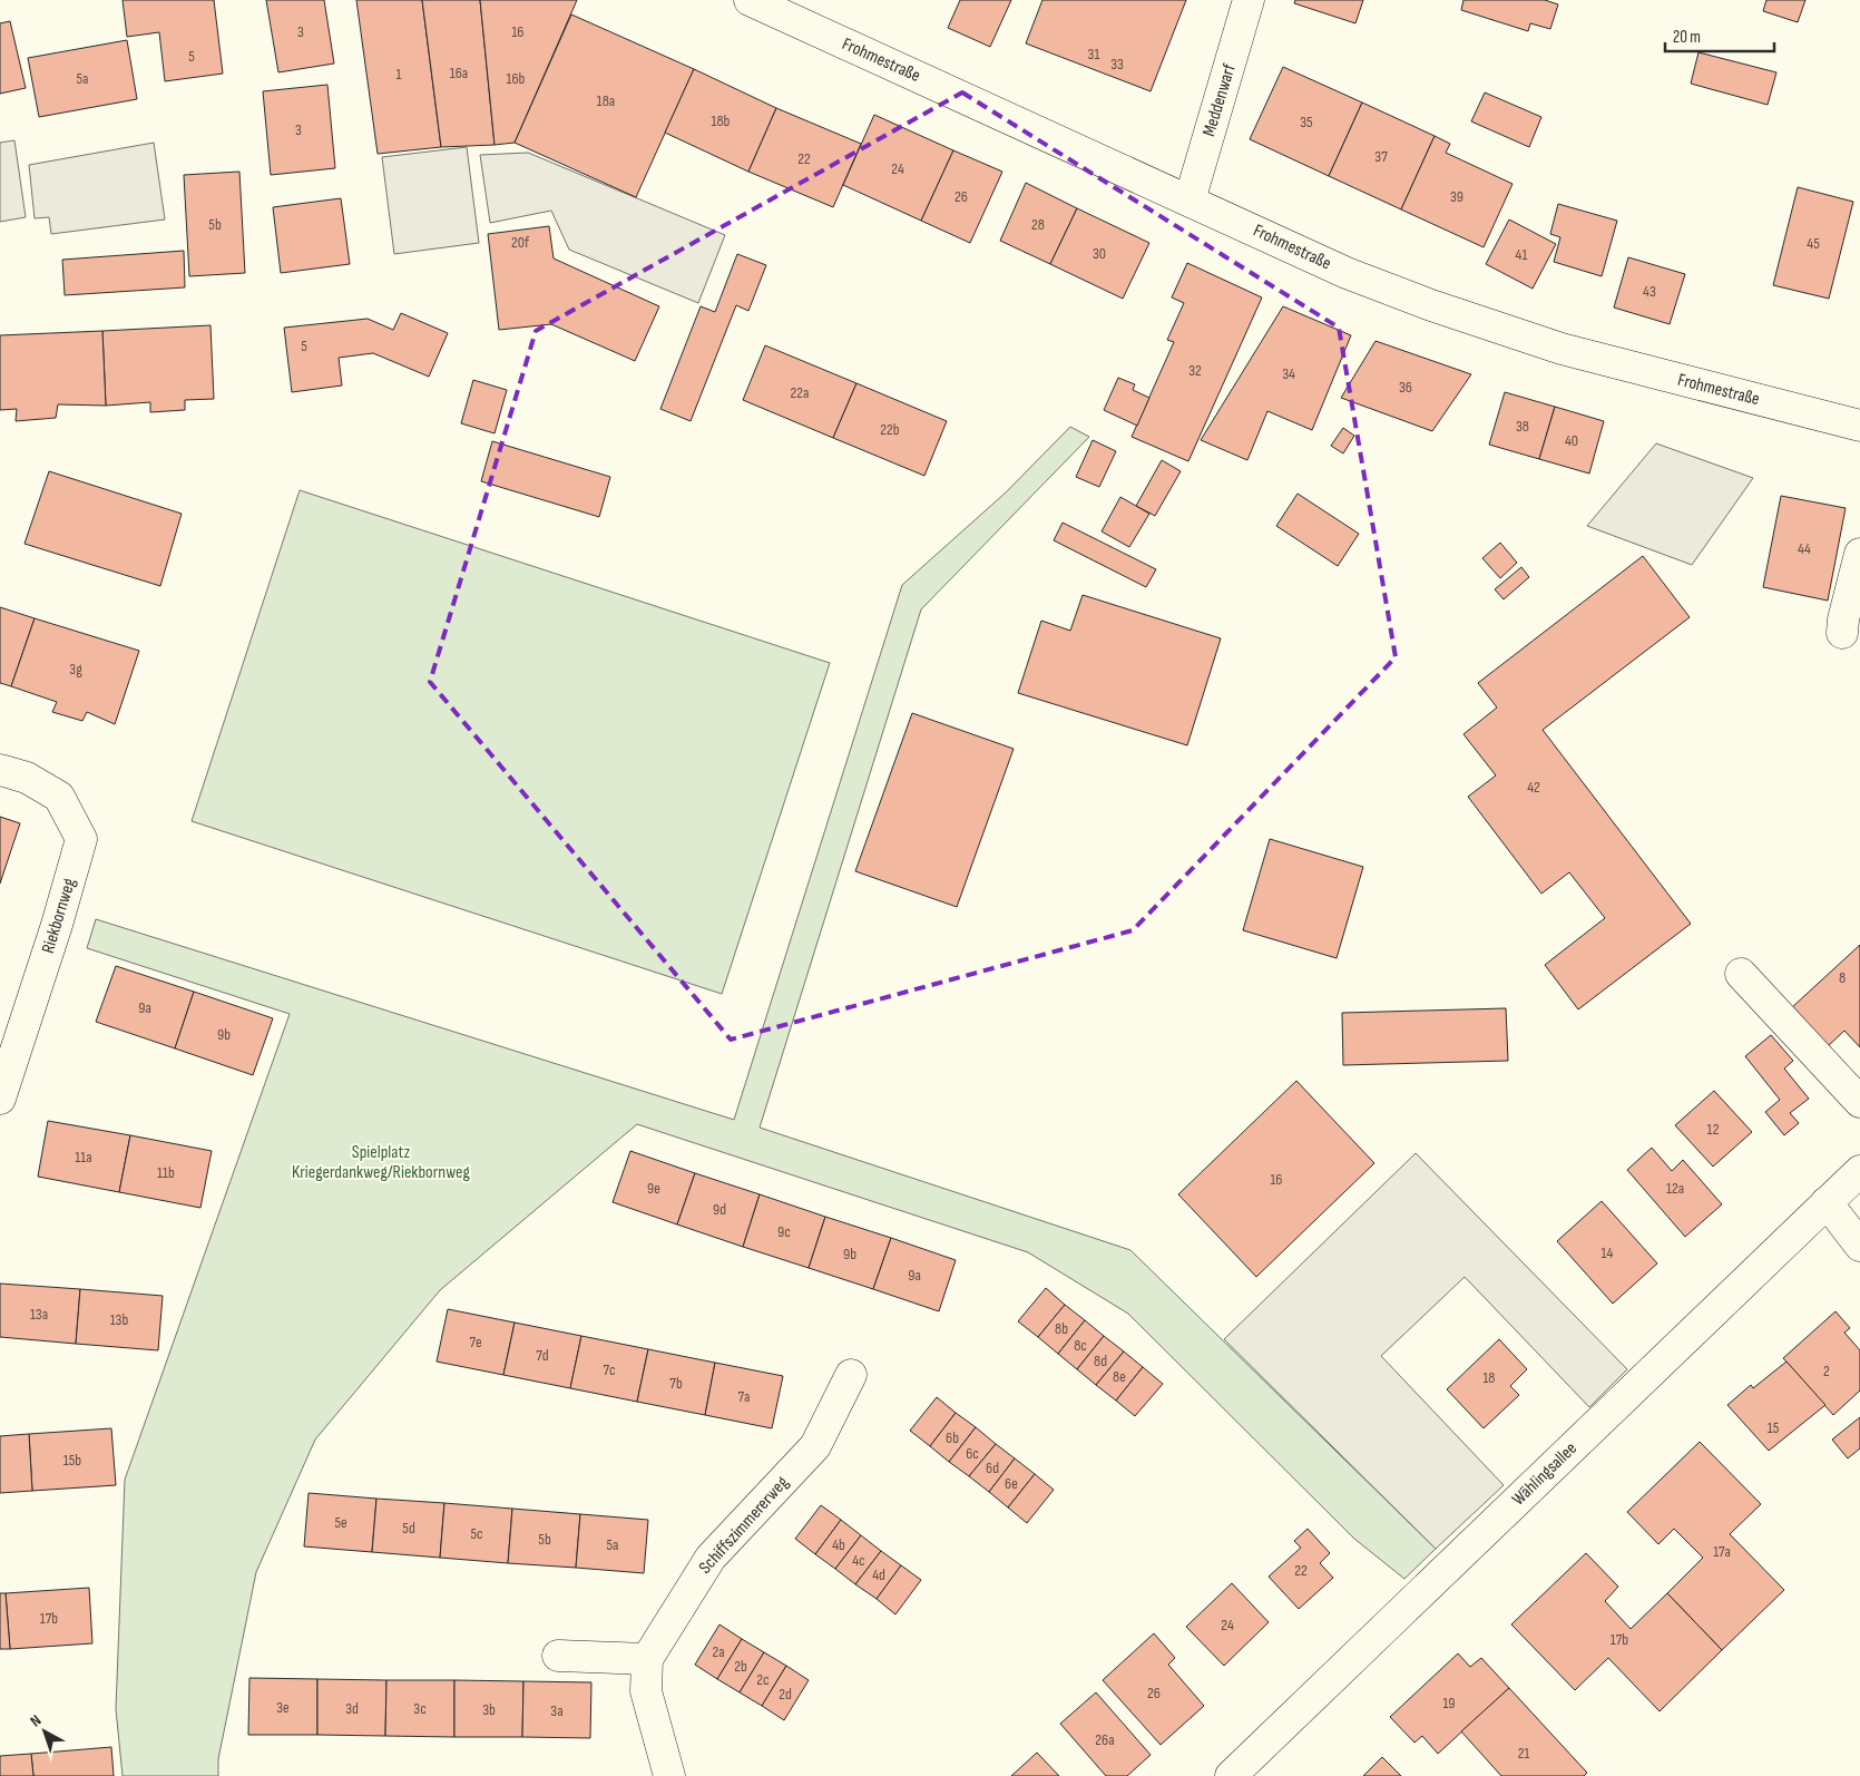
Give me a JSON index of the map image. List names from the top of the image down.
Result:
{
  "streets": {
    "street": [
      "Frohmestraße",
      "Meddenwarf",
      "Riekbornweg",
      "Wählingsallee",
      "Schiffszimmererweg"
    ]
  },
  "crossings": [
    ["Frohmestraße", "Meddenwarf"]
  ],
  "parks": ["Spielplatz Kriegerdankweg/Riekbornweg"],
  "house_numbers": [
    "3",
    "16",
    "31",
    "5",
    "33",
    "16a",
    "1",
    "5a",
    "16b",
    "18a",
    "18b",
    "35",
    "3",
    "37",
    "22",
    "24",
    "26",
    "39",
    "5b",
    "28",
    "20f",
    "45",
    "30",
    "41",
    "43",
    "5",
    "32",
    "34",
    "36",
    "22a",
    "38",
    "22b",
    "40",
    "44",
    "3g",
    "42",
    "8",
    "9a",
    "9b",
    "12",
    "11a",
    "11b",
    "16",
    "9e",
    "12a",
    "9d",
    "9c",
    "14",
    "9b",
    "9a",
    "13a",
    "13b",
    "8b",
    "7e",
    "8c",
    "7d",
    "8d",
    "7c",
    "2",
    "8e",
    "18",
    "7b",
    "7a",
    "15",
    "6b",
    "6c",
    "15b",
    "6d",
    "6e",
    "5e",
    "5d",
    "5c",
    "5b",
    "5a",
    "4b",
    "17a",
    "4c",
    "22",
    "4d",
    "17b",
    "24",
    "17b",
    "2a",
    "2b",
    "2c",
    "26",
    "2d",
    "19",
    "3e",
    "3d",
    "3c",
    "3b",
    "3a",
    "26a",
    "21"
  ],
  "scale_bar": "20 m",
  "north": "top left"
}
